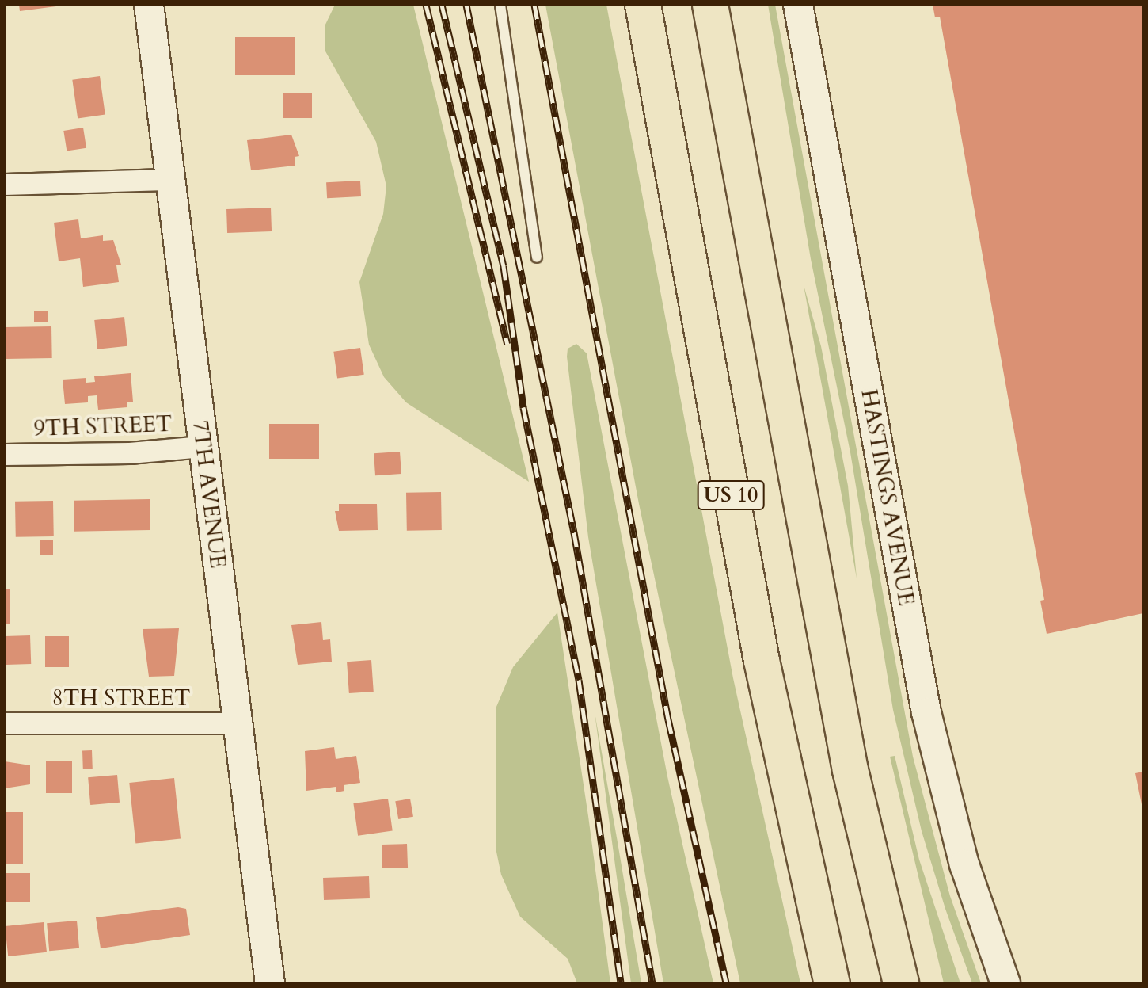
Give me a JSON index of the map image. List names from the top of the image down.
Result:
{
  "streets": {
    "highway": ["US 10"],
    "street": [
      "9TH STREET",
      "7TH AVENUE",
      "HASTINGS AVENUE",
      "8TH STREET"
    ]
  },
  "crossings": [
    ["9TH STREET", "7TH AVENUE"],
    ["7TH AVENUE", "8TH STREET"]
  ]
}
